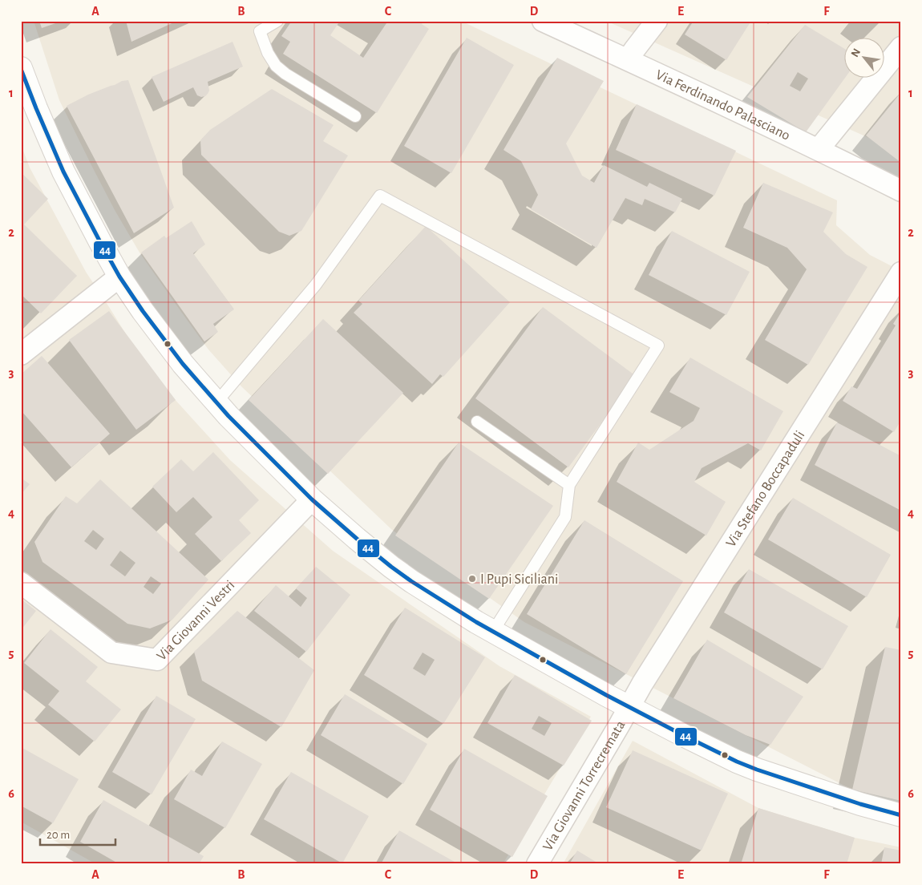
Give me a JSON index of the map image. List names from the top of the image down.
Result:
{
  "streets": {
    "street": [
      "Via Ferdinando Palasciano",
      "Via Stefano Boccapaduli",
      "Via Giovanni Vestri",
      "Via Giovanni Torrecremata"
    ]
  },
  "crossings": [
    ["Via Stefano Boccapaduli", "Via Giovanni Torrecremata"]
  ],
  "places": ["I Pupi Siciliani"],
  "lines": ["transit line 44"],
  "scale_bar": "20 m",
  "north": "top left",
  "grid": {
    "columns": [
      "A",
      "B",
      "C",
      "D",
      "E",
      "F"
    ],
    "rows": [
      "1",
      "2",
      "3",
      "4",
      "5",
      "6"
    ]
  }
}
